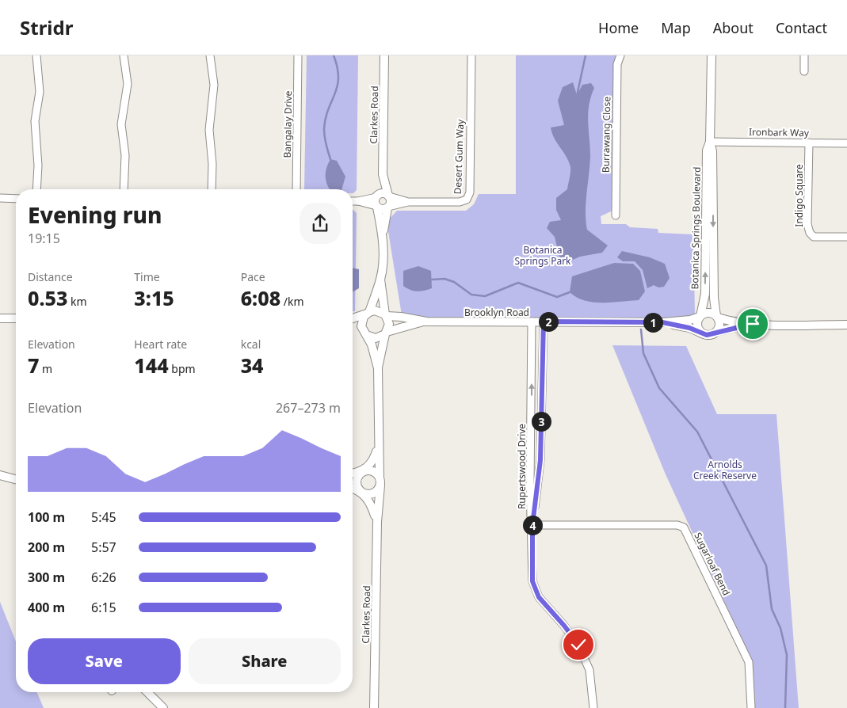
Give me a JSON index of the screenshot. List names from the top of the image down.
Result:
{
  "streets": {
    "street": [
      "Clarkes Road",
      "Bangalay Drive",
      "Ironbark Way",
      "Burrawang Close",
      "Desert Gum Way",
      "Indigo Square",
      "Botanica Springs Boulevard",
      "Brooklyn Road",
      "Rupertswood Drive",
      "Sugarloaf Bend"
    ]
  },
  "crossings": [
    ["Clarkes Road", "Desert Gum Way"],
    ["Clarkes Road", "Brooklyn Road"],
    ["Ironbark Way", "Indigo Square"],
    ["Ironbark Way", "Botanica Springs Boulevard"],
    ["Botanica Springs Boulevard", "Brooklyn Road"],
    ["Brooklyn Road", "Rupertswood Drive"],
    ["Rupertswood Drive", "Sugarloaf Bend"]
  ],
  "parks": ["Botanica Springs Park", "Arnolds Creek Reserve"],
  "page": {
    "header": "Stridr",
    "nav": [
      "Home",
      "Map",
      "About",
      "Contact"
    ],
    "heading": ["Evening run", "19:15"],
    "stats": [
      ["Distance", "0.53 km"],
      ["Time", "3:15"],
      ["Pace", "6:08 /km"],
      ["Elevation", "7 m"],
      ["Heart rate", "144 bpm"],
      ["kcal", "34"]
    ],
    "pins": [
      "2",
      "1",
      "3",
      "4"
    ],
    "chart": ["Elevation", "267–273 m"],
    "list": [
      {
        "name": "100 m",
        "note": "5:45"
      },
      {
        "name": "200 m",
        "note": "5:57"
      },
      {
        "name": "300 m",
        "note": "6:26"
      },
      {
        "name": "400 m",
        "note": "6:15"
      }
    ],
    "buttons": ["Save", "Share"]
  }
}
